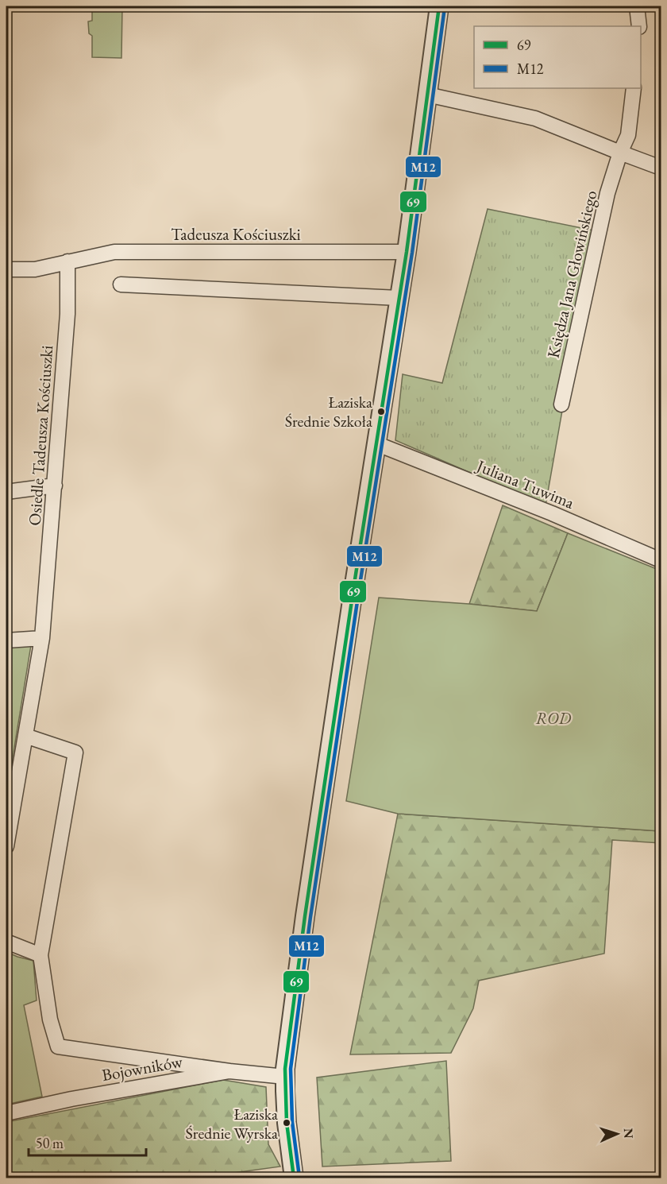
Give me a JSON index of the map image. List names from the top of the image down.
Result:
{
  "streets": {
    "street": [
      "Tadeusza Kościuszki",
      "Księdza Jana Głowińskiego",
      "Osiedle Tadeusza Kościuszki",
      "Juliana Tuwima",
      "Bojowników"
    ]
  },
  "crossings": [
    ["Tadeusza Kościuszki", "Osiedle Tadeusza Kościuszki"]
  ],
  "parks": ["ROD"],
  "places": ["Łaziska Średnie Szkoła", "Łaziska Średnie Wyrska"],
  "lines": ["transit line 69", "transit line M12"],
  "legend": ["69", "M12"],
  "scale_bar": "50 m",
  "north": "right"
}
